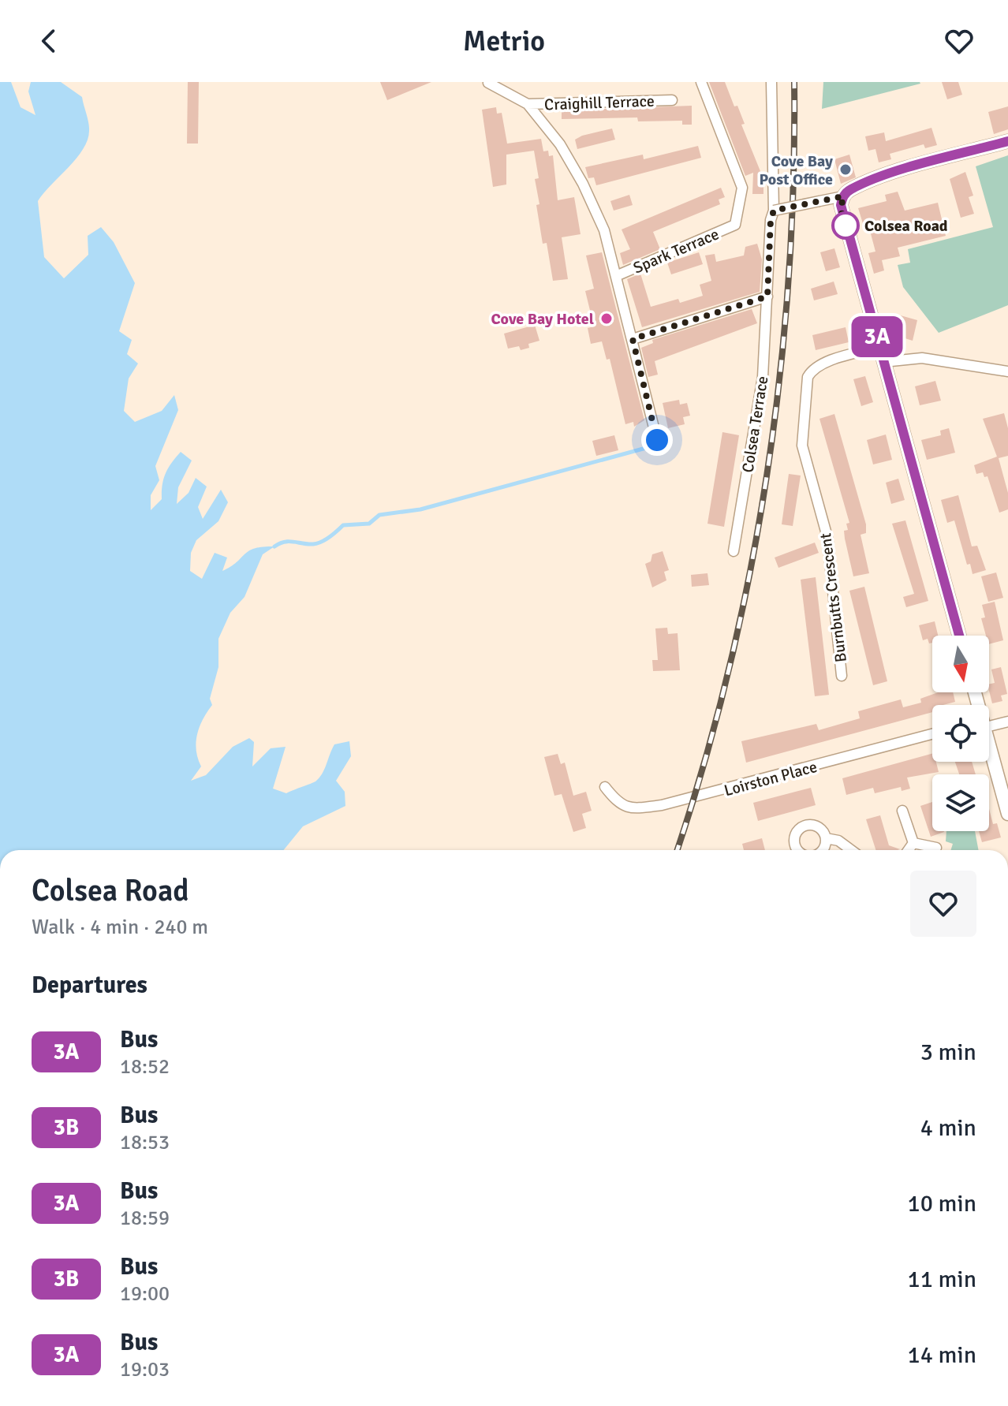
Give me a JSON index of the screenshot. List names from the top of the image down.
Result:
{
  "streets": {
    "street": [
      "Craighill Terrace",
      "Spark Terrace",
      "Colsea Terrace",
      "Burnbutts Crescent",
      "Loirston Place"
    ]
  },
  "places": ["Cove Bay Post Office", "Colsea Road", "Cove Bay Hotel"],
  "lines": ["bus line 3A"],
  "north": "bottom",
  "page": {
    "header": "Metrio",
    "on_map": "3A",
    "heading": [
      ["Colsea Road", "Walk · 4 min · 240 m"],
      "Departures"
    ],
    "list": [
      {
        "mark": "3A",
        "name": "Bus",
        "note": "18:52",
        "value": "3 min"
      },
      {
        "mark": "3B",
        "name": "Bus",
        "note": "18:53",
        "value": "4 min"
      },
      {
        "mark": "3A",
        "name": "Bus",
        "note": "18:59",
        "value": "10 min"
      },
      {
        "mark": "3B",
        "name": "Bus",
        "note": "19:00",
        "value": "11 min"
      },
      {
        "mark": "3A",
        "name": "Bus",
        "note": "19:03",
        "value": "14 min"
      }
    ]
  }
}
